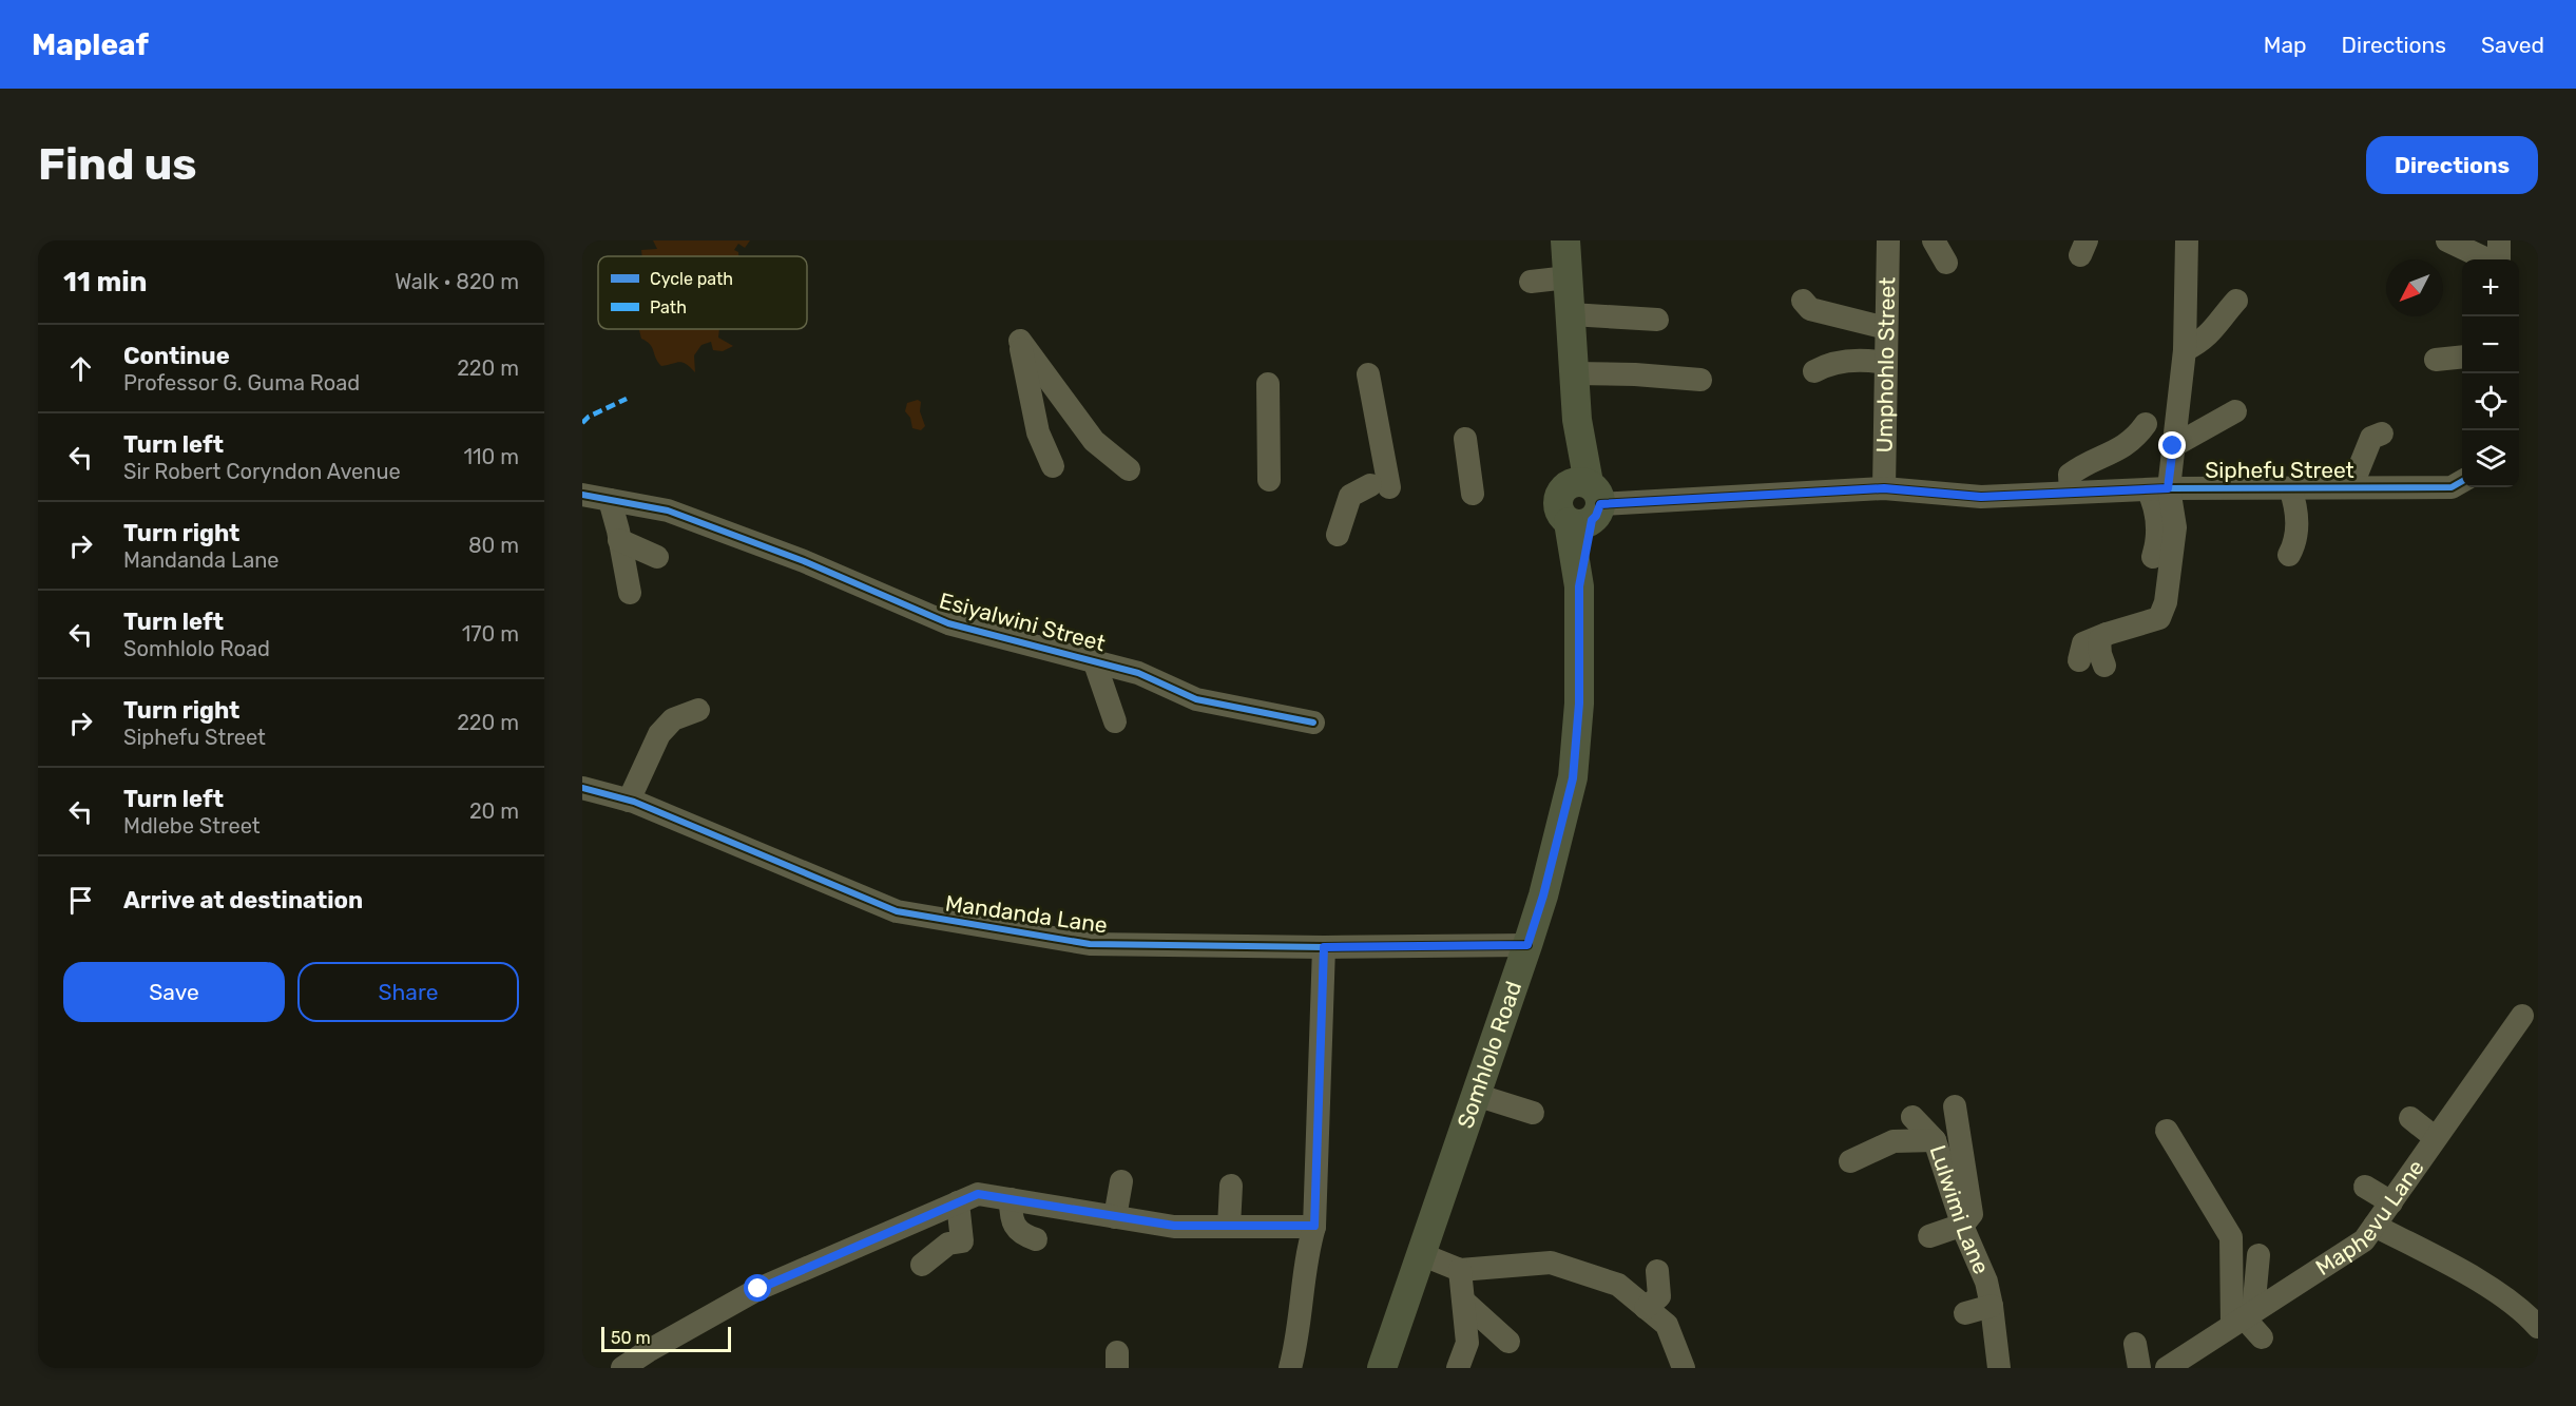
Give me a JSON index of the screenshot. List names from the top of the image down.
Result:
{
  "streets": {
    "main road": ["Somhlolo Road"],
    "street": [
      "Umphohlo Street",
      "Siphefu Street",
      "Esiyalwini Street",
      "Mandanda Lane",
      "Lulwimi Lane",
      "Maphevu Lane"
    ]
  },
  "crossings": [
    ["Umphohlo Street", "Siphefu Street"],
    ["Siphefu Street", "Somhlolo Road"],
    ["Mandanda Lane", "Somhlolo Road"]
  ],
  "legend": ["Cycle path", "Path"],
  "scale_bar": "50 m",
  "north": "bottom left",
  "page": {
    "header": "Mapleaf",
    "nav": ["Map", "Directions", "Saved"],
    "buttons": [
      "Directions",
      ["Save", "Share"]
    ],
    "title": "Find us",
    "heading": ["11 min", "Walk · 820 m"],
    "map_buttons": ["+", "−"],
    "list": [
      ["Continue", "Professor G. Guma Road", "220 m"],
      ["Turn left", "Sir Robert Coryndon Avenue", "110 m"],
      ["Turn right", "Mandanda Lane", "80 m"],
      ["Turn left", "Somhlolo Road", "170 m"],
      ["Turn right", "Siphefu Street", "220 m"],
      ["Turn left", "Mdlebe Street", "20 m"],
      "Arrive at destination"
    ],
    "scale": "50 m"
  }
}
